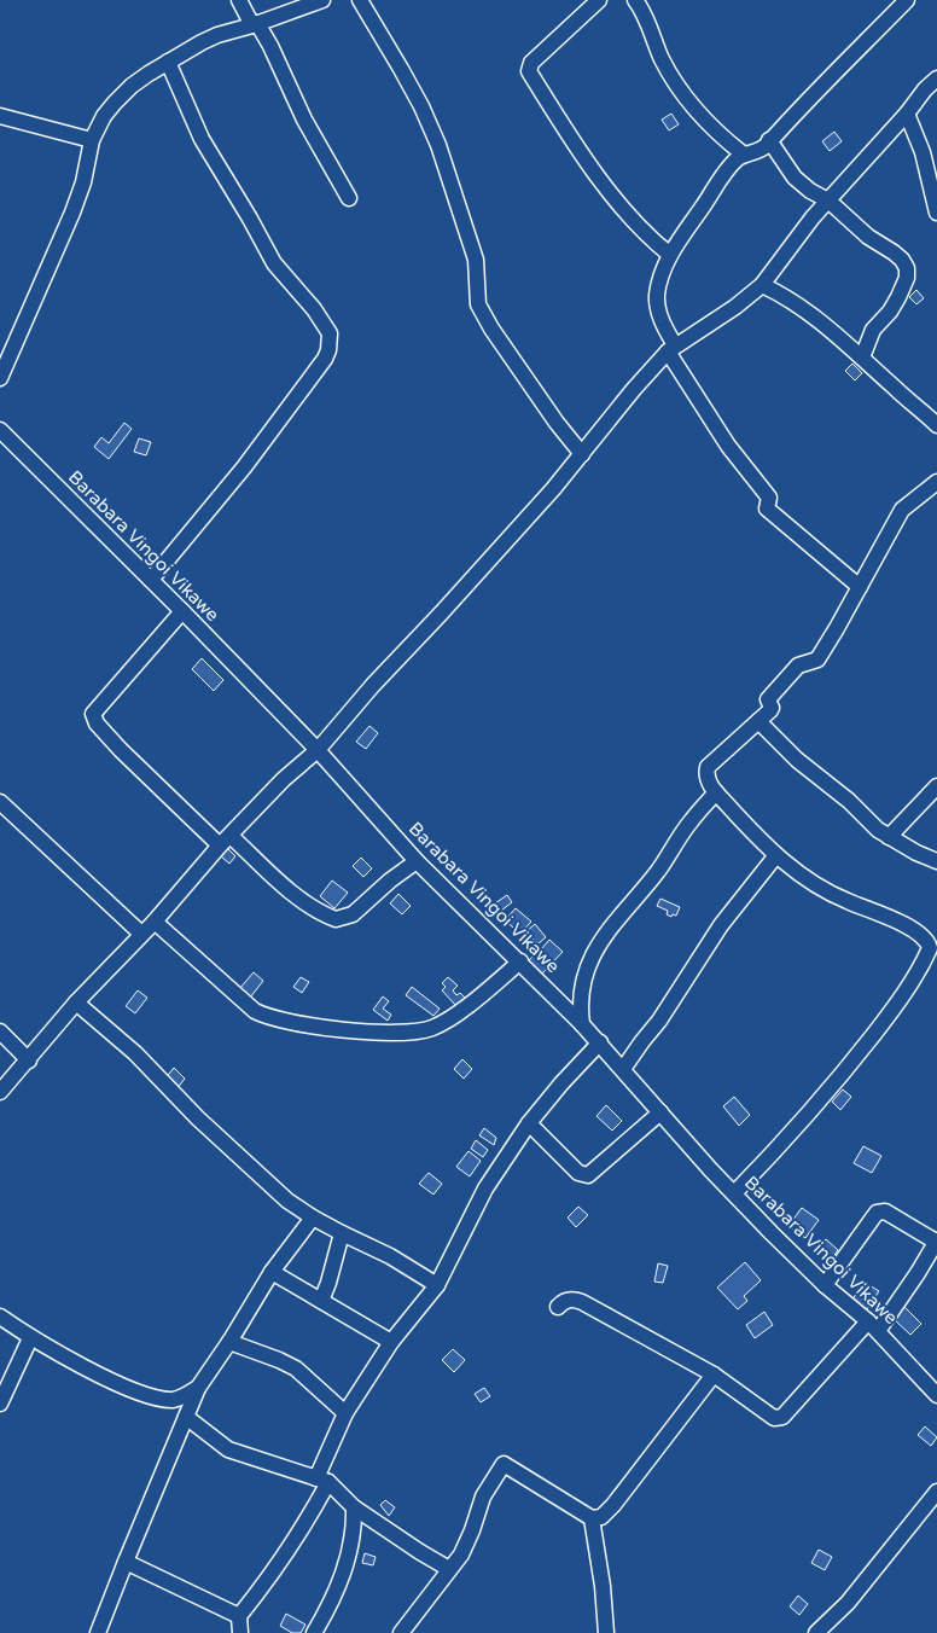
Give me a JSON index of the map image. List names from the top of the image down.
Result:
{
  "streets": {
    "street": ["Barabara Vingoi Vikawe"]
  }
}
